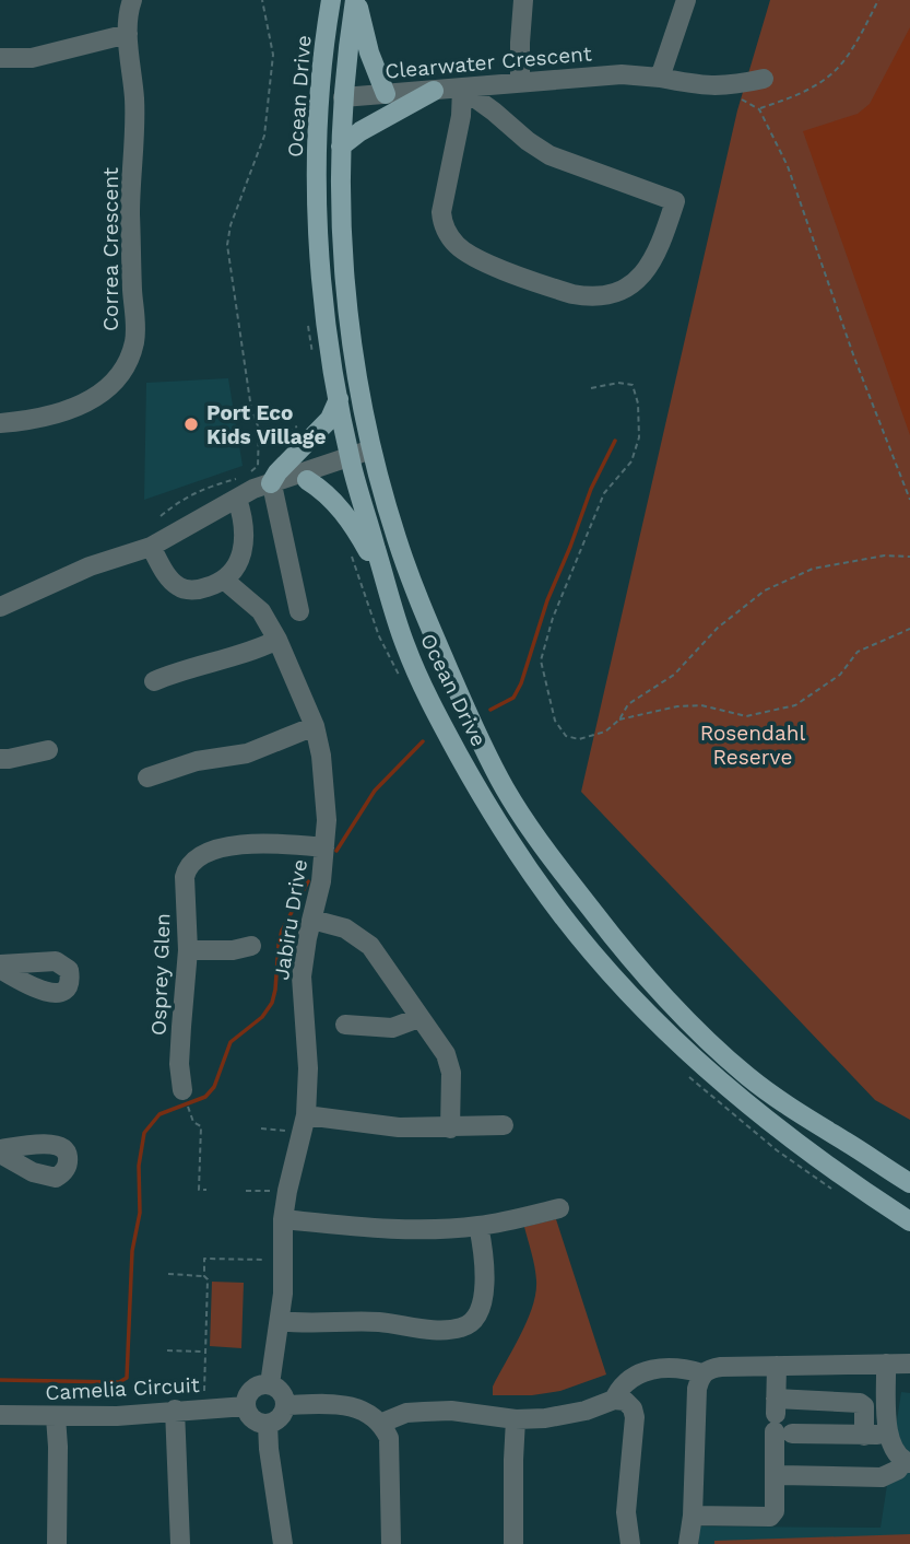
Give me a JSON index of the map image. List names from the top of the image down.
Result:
{
  "streets": {
    "main road": ["Clearwater Crescent", "Ocean Drive"],
    "street": [
      "Correa Crescent",
      "Jabiru Drive",
      "Osprey Glen",
      "Camelia Circuit"
    ]
  },
  "crossings": [
    ["Clearwater Crescent", "Ocean Drive"],
    ["Jabiru Drive", "Osprey Glen"],
    ["Jabiru Drive", "Camelia Circuit"]
  ],
  "parks": ["Rosendahl Reserve"],
  "places": ["Port Eco Kids Village"]
}
